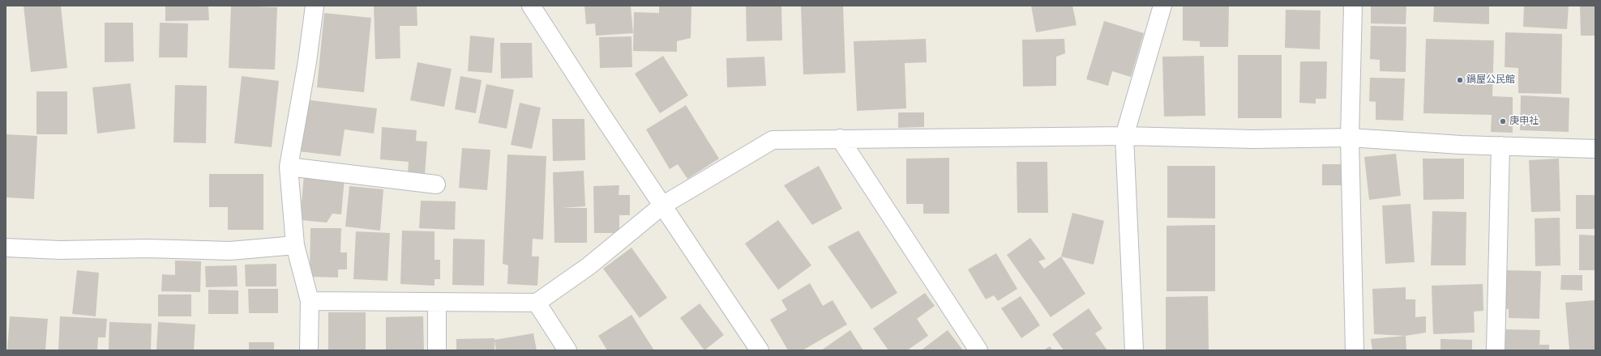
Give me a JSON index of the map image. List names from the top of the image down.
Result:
{
  "places": ["鍋屋公民館", "庚申社"]
}
